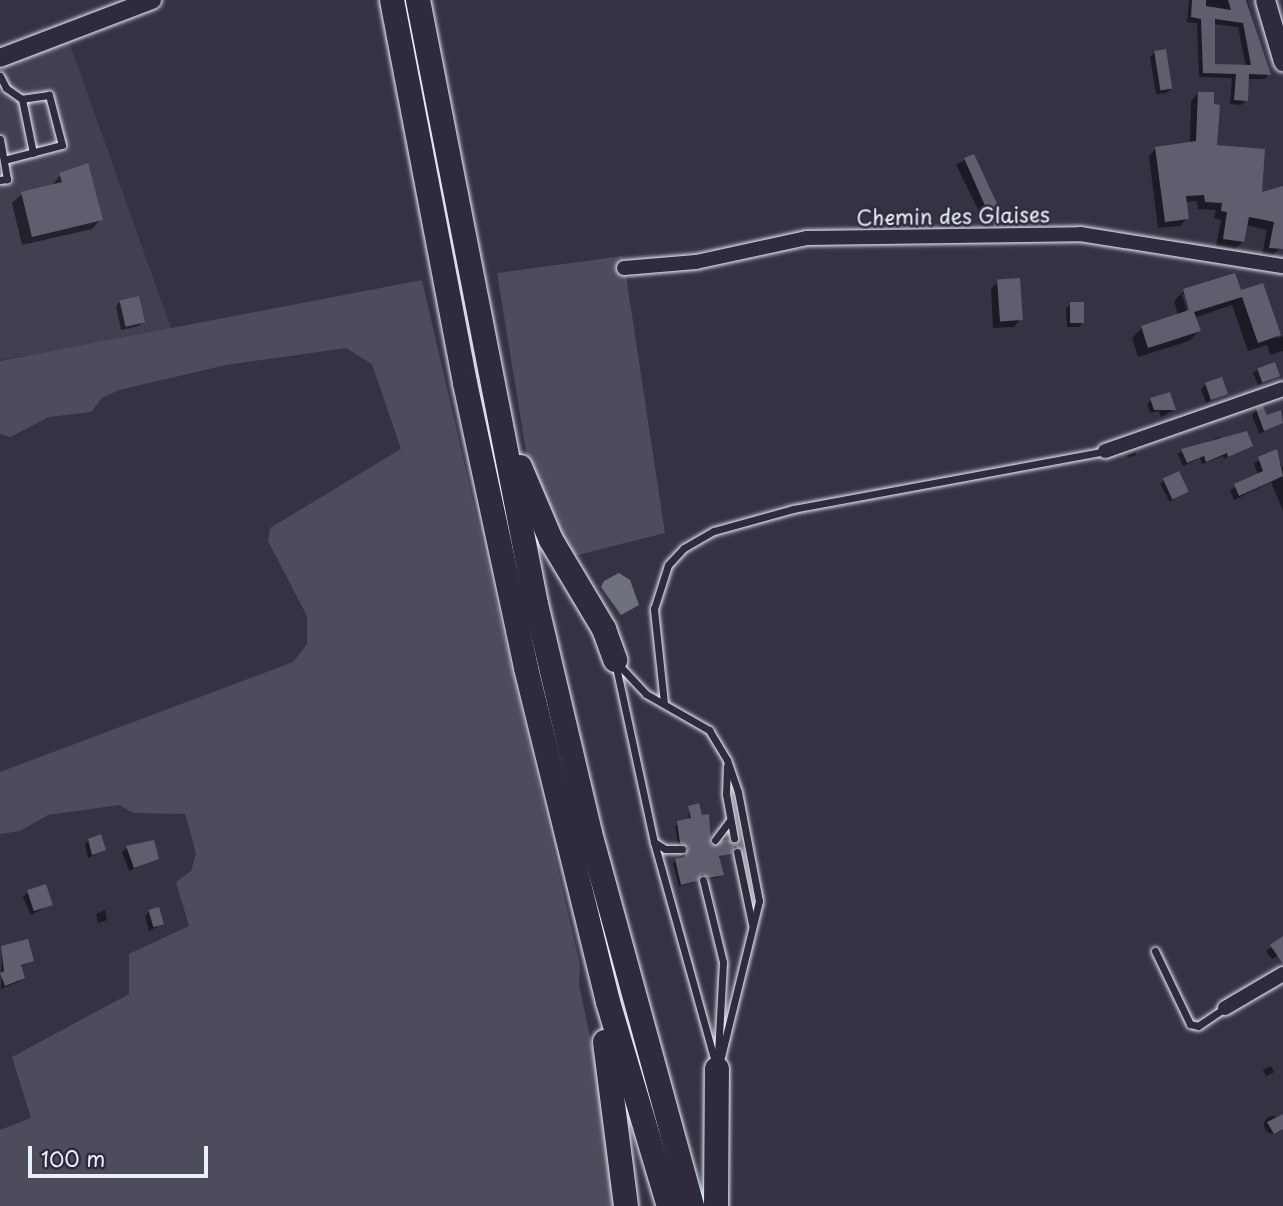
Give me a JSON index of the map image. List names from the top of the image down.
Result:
{
  "streets": {
    "street": ["Chemin des Glaises"]
  },
  "scale_bar": "100 m"
}
